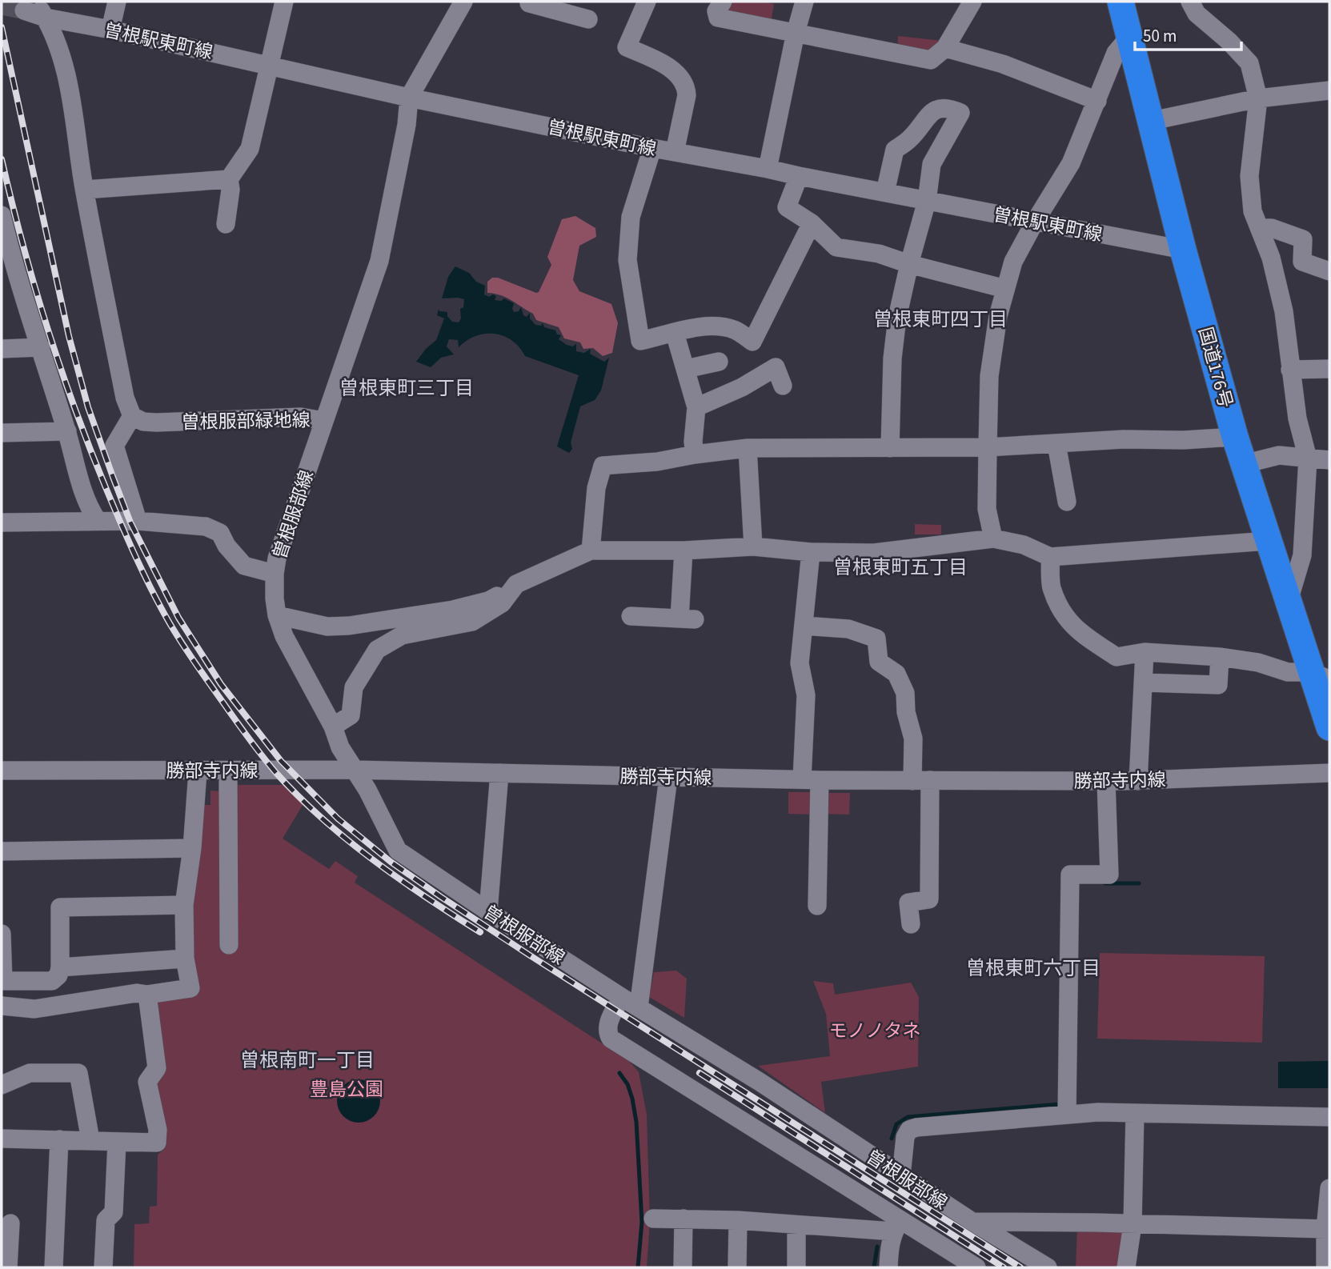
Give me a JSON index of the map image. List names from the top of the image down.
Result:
{
  "streets": {
    "highway": ["国道176号"],
    "street": [
      "曽根駅東町線",
      "曽根服部緑地線",
      "曽根服部線",
      "勝部寺内線"
    ]
  },
  "crossings": [
    ["曽根駅東町線", "国道176号"],
    ["曽根駅東町線", "曽根服部緑地線"],
    ["曽根服部緑地線", "曽根服部線"],
    ["曽根服部線", "勝部寺内線"]
  ],
  "districts": [
    "曽根東町四丁目",
    "曽根東町三丁目",
    "曽根東町五丁目",
    "曽根東町六丁目",
    "曽根南町一丁目"
  ],
  "parks": ["モノノタネ", "豊島公園"],
  "scale_bar": "50 m"
}
